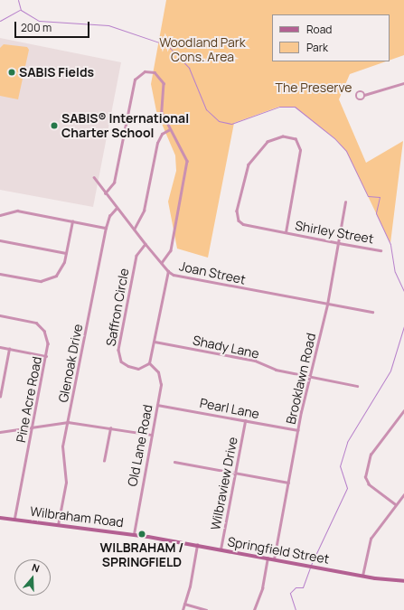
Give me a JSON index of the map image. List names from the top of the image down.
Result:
{
  "streets": {
    "main road": ["Wilbraham Road", "Springfield Street"],
    "street": [
      "Shirley Street",
      "Joan Street",
      "Saffron Circle",
      "Shady Lane",
      "Glenoak Drive",
      "Brooklawn Road",
      "Pine Acre Road",
      "Pearl Lane",
      "Old Lane Road",
      "Wilbraview Drive"
    ]
  },
  "crossings": [
    ["Shirley Street", "Brooklawn Road"],
    ["Joan Street", "Saffron Circle"],
    ["Joan Street", "Glenoak Drive"],
    ["Joan Street", "Brooklawn Road"],
    ["Saffron Circle", "Old Lane Road"],
    ["Shady Lane", "Brooklawn Road"],
    ["Glenoak Drive", "Wilbraham Road"],
    ["Brooklawn Road", "Pearl Lane"],
    ["Brooklawn Road", "Springfield Street"],
    ["Pine Acre Road", "Wilbraham Road"],
    ["Pearl Lane", "Old Lane Road"],
    ["Pearl Lane", "Wilbraview Drive"],
    ["Old Lane Road", "Wilbraham Road"],
    ["Wilbraview Drive", "Springfield Street"],
    ["Wilbraham Road", "Springfield Street"]
  ],
  "parks": ["Woodland Park Cons. Area", "The Preserve"],
  "places": ["SABIS Fields", "SABIS® International Charter School", "WILBRAHAM / SPRINGFIELD"],
  "legend": ["Road", "Park"],
  "scale_bar": "200 m",
  "north": "top"
}
